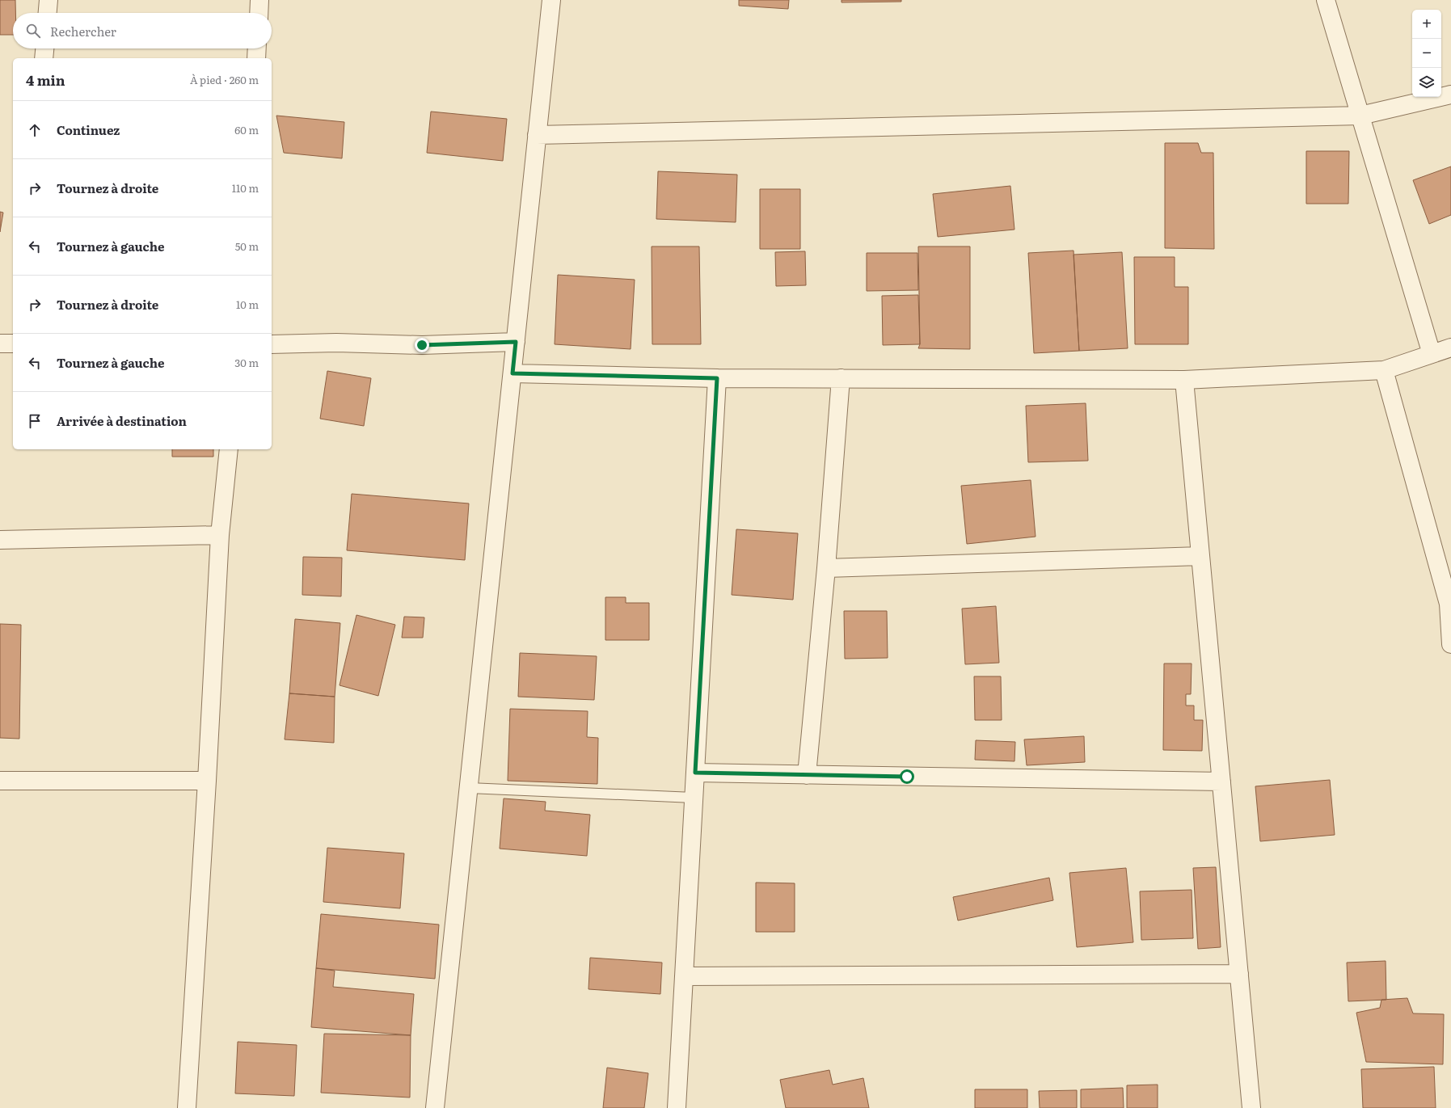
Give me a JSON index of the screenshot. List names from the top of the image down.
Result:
{
  "page": {
    "map_buttons": ["+", "−"],
    "search": "Rechercher",
    "heading": ["4 min", "À pied · 260 m"],
    "list": [
      ["Continuez", "60 m"],
      ["Tournez à droite", "110 m"],
      ["Tournez à gauche", "50 m"],
      ["Tournez à droite", "10 m"],
      ["Tournez à gauche", "30 m"],
      "Arrivée à destination"
    ]
  }
}
